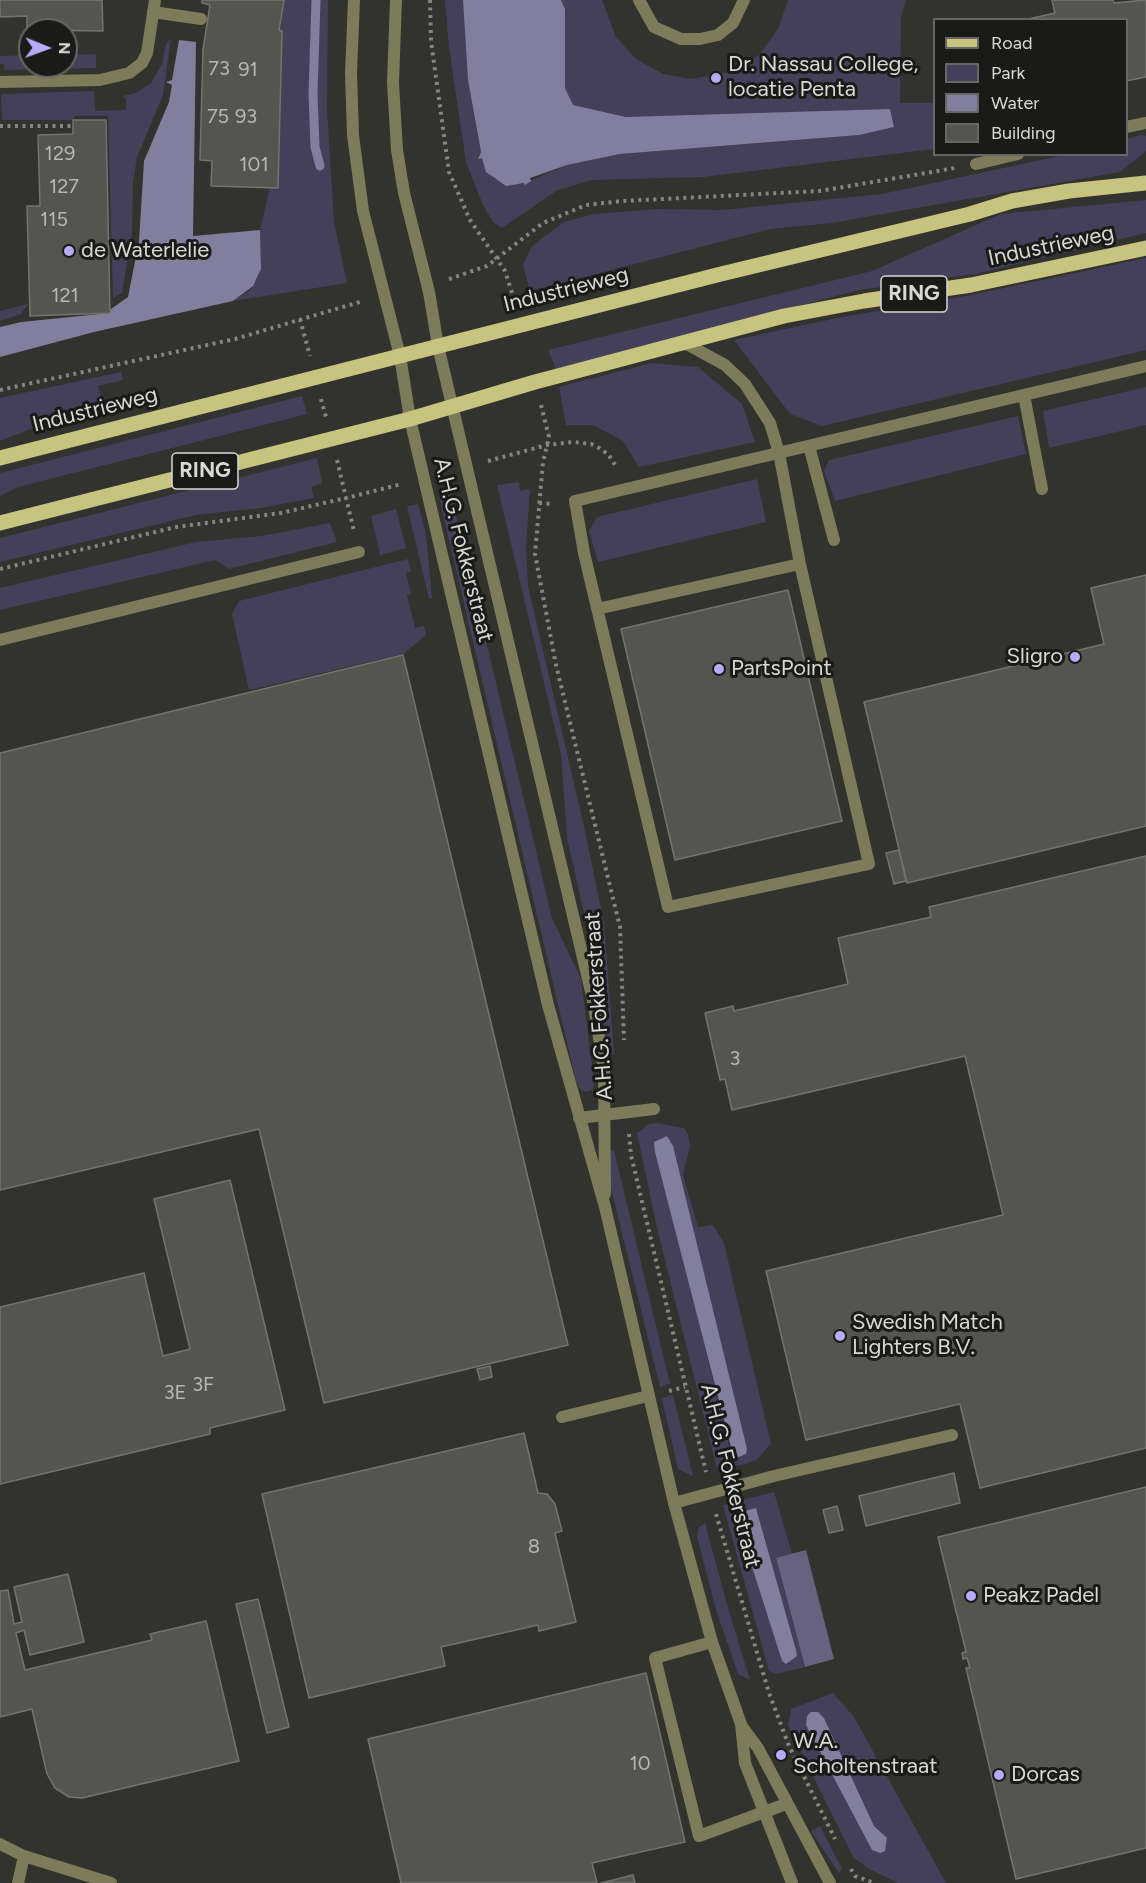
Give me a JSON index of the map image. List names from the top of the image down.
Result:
{
  "streets": {
    "main road": ["Industrieweg", "RING"],
    "street": ["A.H.G. Fokkerstraat"]
  },
  "crossings": [
    ["Industrieweg", "A.H.G. Fokkerstraat"]
  ],
  "places": [
    "Dr. Nassau College, locatie Penta",
    "de Waterlelie",
    "Sligro",
    "PartsPoint",
    "Swedish Match Lighters B.V.",
    "Peakz Padel",
    "W.A. Scholtenstraat",
    "Dorcas"
  ],
  "house_numbers": [
    "73",
    "91",
    "75",
    "93",
    "129",
    "101",
    "127",
    "115",
    "121",
    "3",
    "3F",
    "3E",
    "8",
    "10"
  ],
  "legend": [
    "Road",
    "Park",
    "Water",
    "Building"
  ],
  "north": "right"
}
